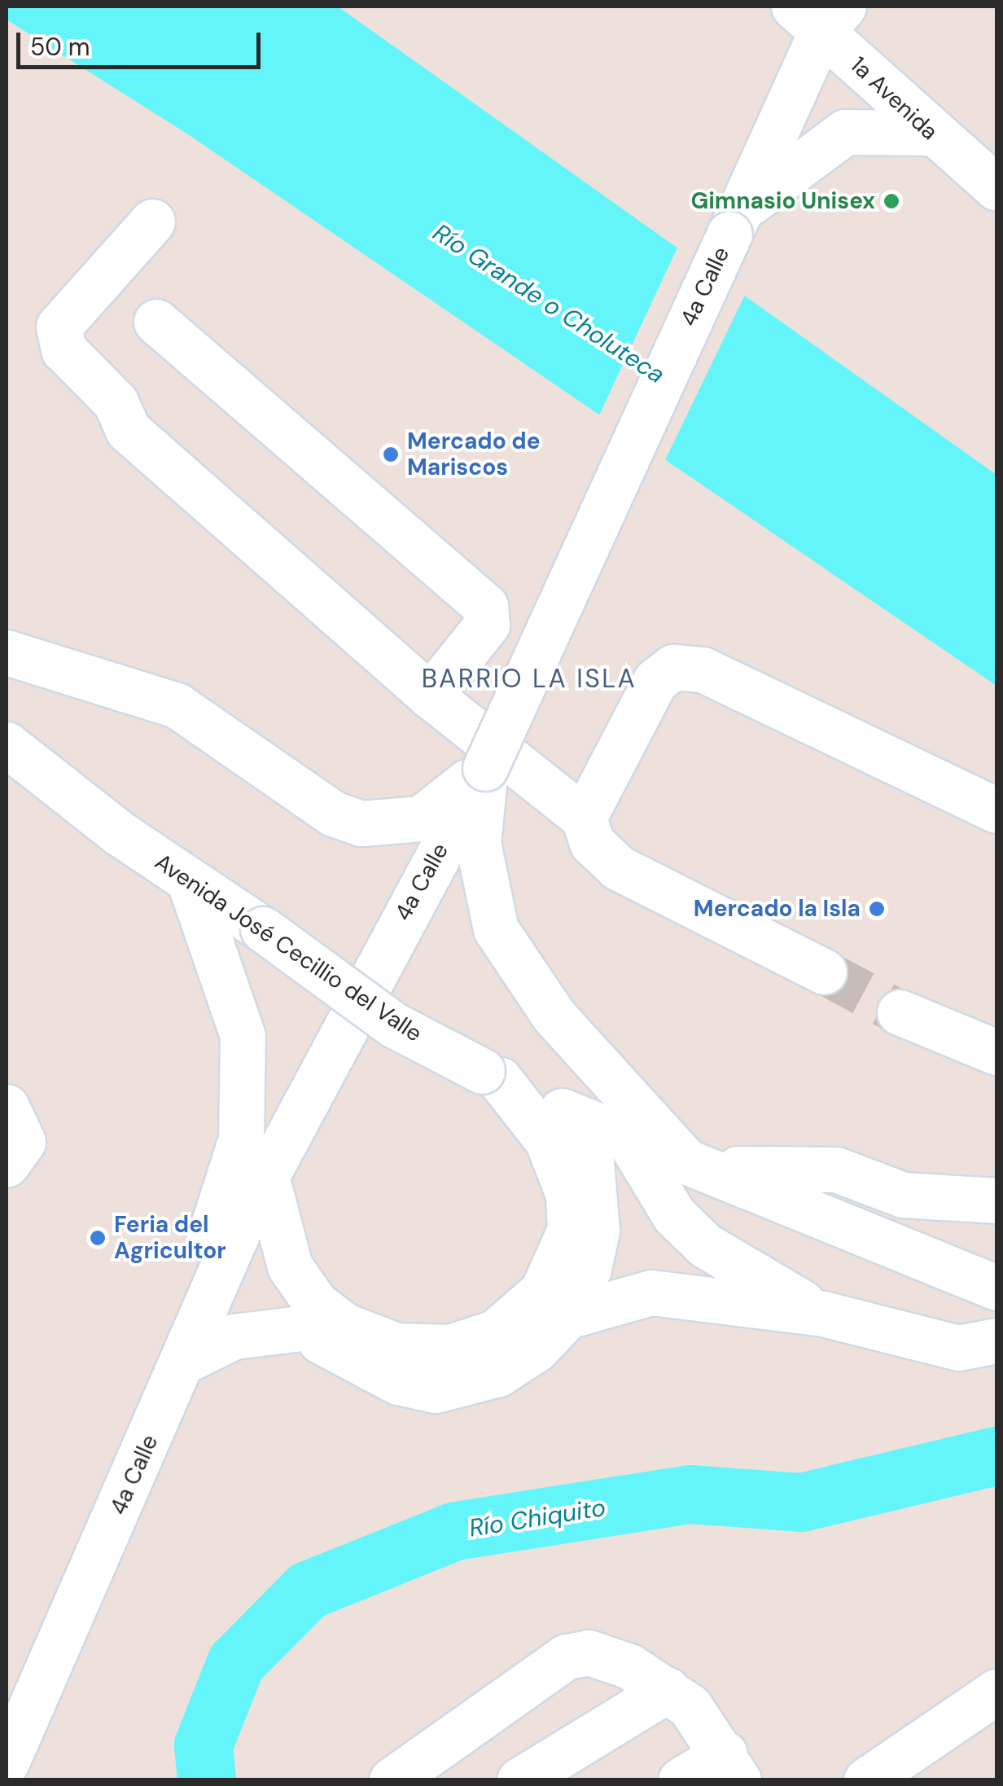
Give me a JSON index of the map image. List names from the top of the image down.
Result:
{
  "streets": {
    "street": ["1a Avenida", "4a Calle", "Avenida José Cecillio del Valle"]
  },
  "crossings": [
    ["1a Avenida", "4a Calle"]
  ],
  "districts": ["BARRIO LA ISLA"],
  "water": ["Río Grande o Choluteca", "Río Chiquito"],
  "places": [
    "Gimnasio Unisex",
    "Mercado de Mariscos",
    "Mercado la Isla",
    "Feria del Agricultor"
  ],
  "scale_bar": "50 m"
}
